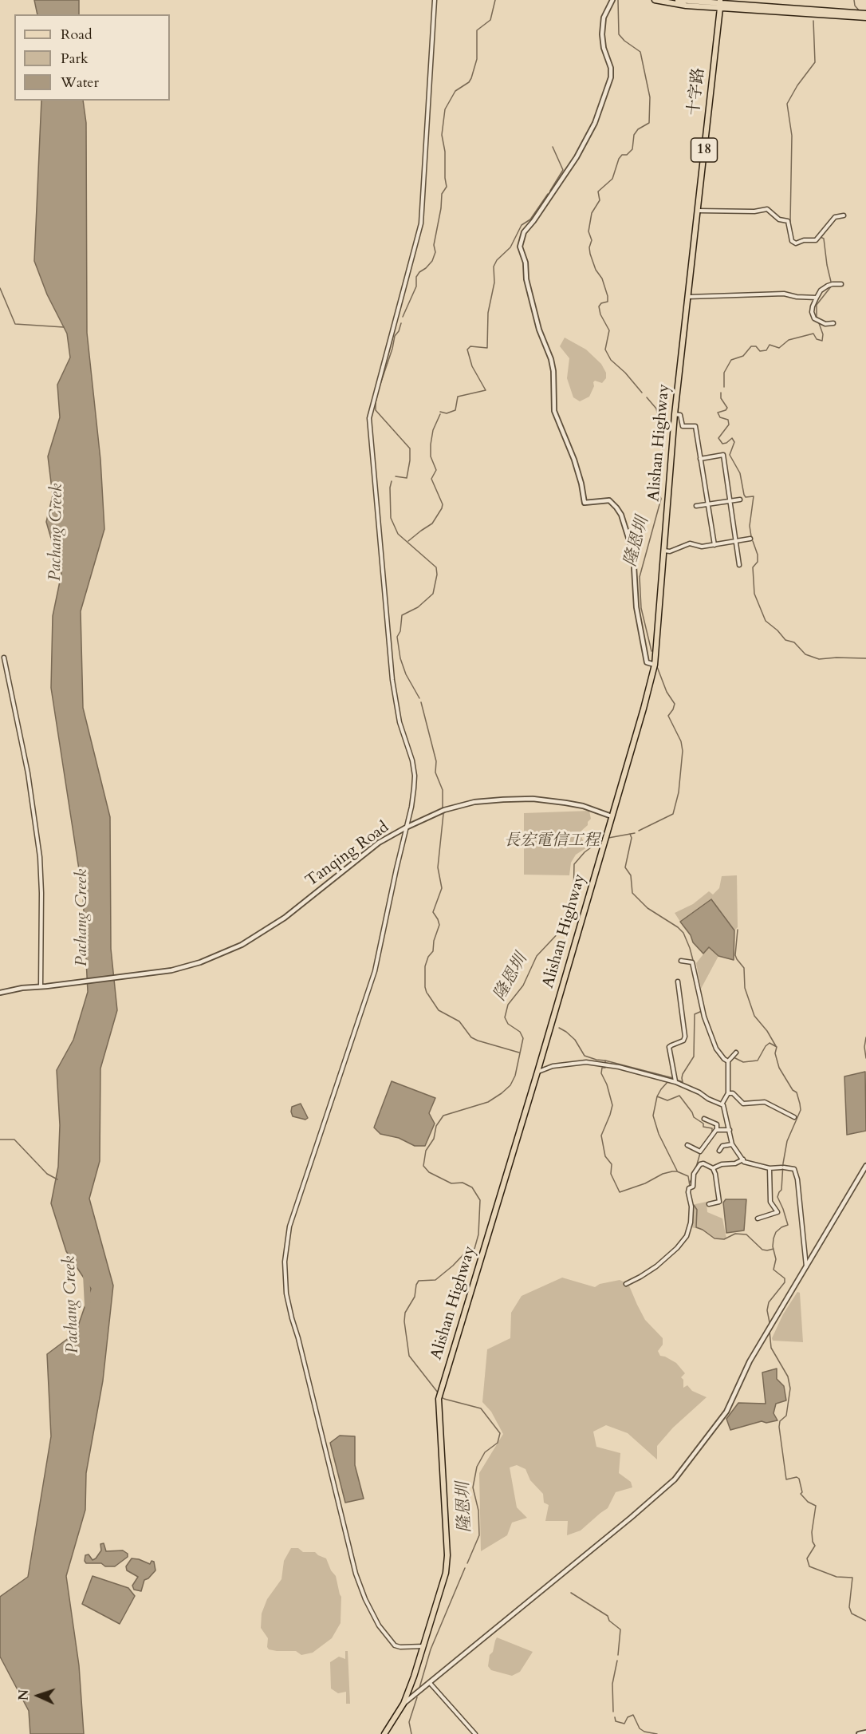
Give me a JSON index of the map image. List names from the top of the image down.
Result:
{
  "streets": {
    "main road": ["十字路", "18", "Alishan Highway"],
    "street": ["Tanqing Road"]
  },
  "crossings": [
    ["十字路", "Alishan Highway"],
    ["18", "Alishan Highway"],
    ["Alishan Highway", "Tanqing Road"]
  ],
  "water": ["Pachang Creek", "隆恩圳"],
  "parks": ["長宏電信工程"],
  "legend": ["Road", "Park", "Water"],
  "north": "left"
}
